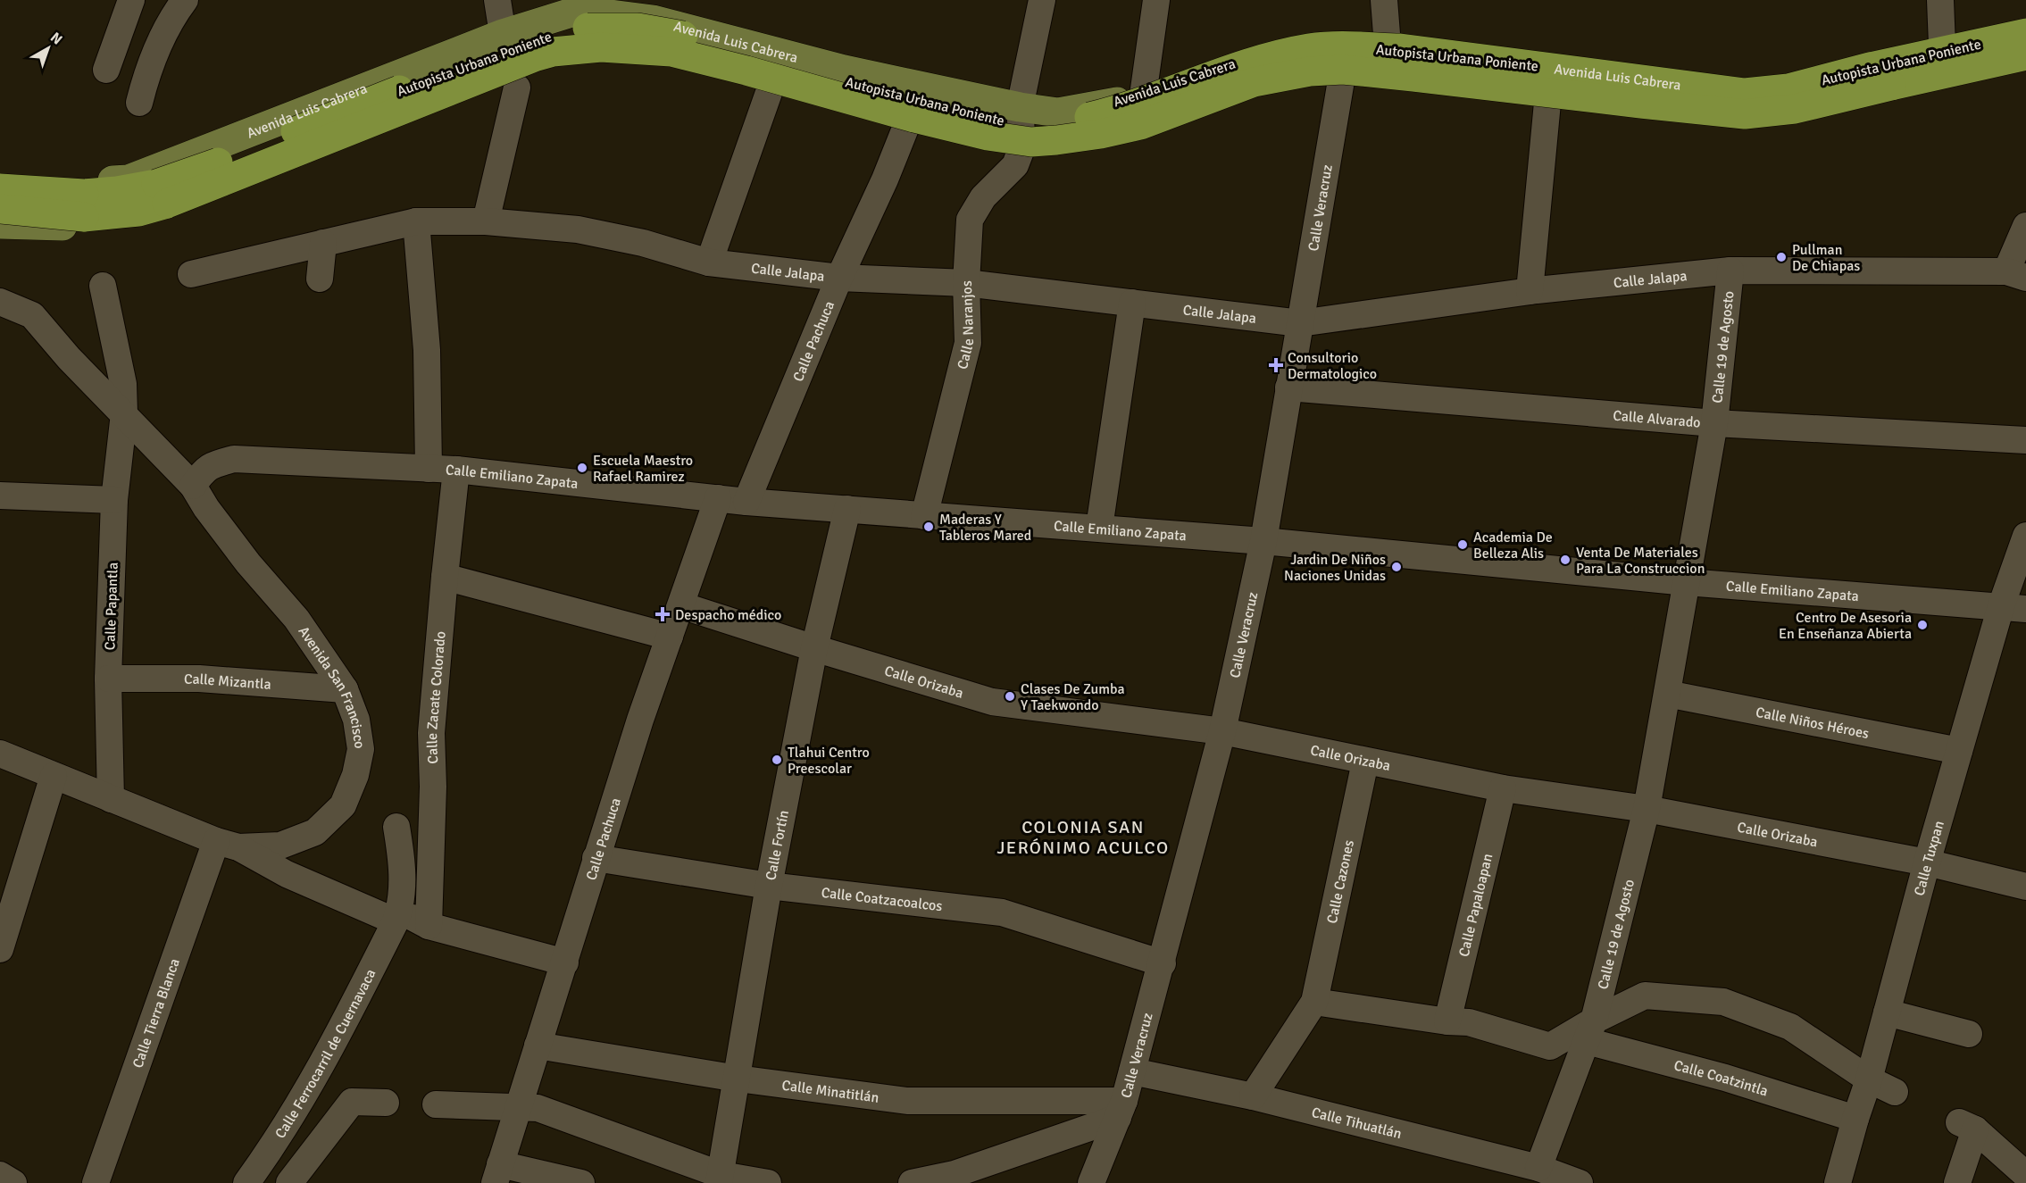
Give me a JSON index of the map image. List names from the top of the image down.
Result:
{
  "streets": {
    "highway": ["Autopista Urbana Poniente"],
    "main road": ["Avenida Luis Cabrera"],
    "street": [
      "Calle Veracruz",
      "Calle Jalapa",
      "Calle Naranjos",
      "Calle Pachuca",
      "Calle 19 de Agosto",
      "Calle Alvarado",
      "Calle Emiliano Zapata",
      "Calle Papantla",
      "Calle Mizantla",
      "Calle Orizaba",
      "Avenida San Francisco",
      "Calle Zacate Colorado",
      "Calle Niños Héroes",
      "Calle Fortín",
      "Calle Tuxpan",
      "Calle Cazones",
      "Calle Coatzacoalcos",
      "Calle Papaloapan",
      "Calle Tierra Blanca",
      "Calle Ferrocarril de Cuernavaca",
      "Calle Coatzintla",
      "Calle Minatitlán",
      "Calle Tihuatlán"
    ]
  },
  "crossings": [
    ["Avenida Luis Cabrera", "Autopista Urbana Poniente"],
    ["Calle Veracruz", "Calle Jalapa"],
    ["Calle Veracruz", "Calle Alvarado"],
    ["Calle Veracruz", "Calle Emiliano Zapata"],
    ["Calle Veracruz", "Calle Orizaba"],
    ["Calle Veracruz", "Calle Coatzacoalcos"],
    ["Calle Veracruz", "Calle Minatitlán"],
    ["Calle Veracruz", "Calle Tihuatlán"],
    ["Calle Jalapa", "Calle Naranjos"],
    ["Calle Jalapa", "Calle Pachuca"],
    ["Calle Jalapa", "Calle 19 de Agosto"],
    ["Calle Naranjos", "Calle Emiliano Zapata"],
    ["Calle Pachuca", "Calle Emiliano Zapata"],
    ["Calle Pachuca", "Calle Orizaba"],
    ["Calle Pachuca", "Avenida San Francisco"],
    ["Calle Pachuca", "Calle Coatzacoalcos"],
    ["Calle Pachuca", "Calle Minatitlán"],
    ["Calle 19 de Agosto", "Calle Alvarado"],
    ["Calle 19 de Agosto", "Calle Emiliano Zapata"],
    ["Calle 19 de Agosto", "Calle Orizaba"],
    ["Calle 19 de Agosto", "Calle Niños Héroes"],
    ["Calle 19 de Agosto", "Calle Coatzintla"],
    ["Calle 19 de Agosto", "Calle Tihuatlán"],
    ["Calle Emiliano Zapata", "Avenida San Francisco"],
    ["Calle Emiliano Zapata", "Calle Zacate Colorado"],
    ["Calle Emiliano Zapata", "Calle Fortín"],
    ["Calle Emiliano Zapata", "Calle Tuxpan"],
    ["Calle Papantla", "Calle Mizantla"],
    ["Calle Papantla", "Avenida San Francisco"],
    ["Calle Mizantla", "Avenida San Francisco"],
    ["Calle Orizaba", "Calle Fortín"],
    ["Calle Orizaba", "Calle Tuxpan"],
    ["Calle Orizaba", "Calle Cazones"],
    ["Calle Orizaba", "Calle Papaloapan"],
    ["Avenida San Francisco", "Calle Zacate Colorado"],
    ["Avenida San Francisco", "Calle Tierra Blanca"],
    ["Avenida San Francisco", "Calle Ferrocarril de Cuernavaca"],
    ["Calle Niños Héroes", "Calle Tuxpan"],
    ["Calle Fortín", "Calle Coatzacoalcos"],
    ["Calle Fortín", "Calle Minatitlán"],
    ["Calle Tuxpan", "Calle Coatzintla"]
  ],
  "districts": ["COLONIA SAN JERÓNIMO ACULCO"],
  "places": {
    "other": [
      "Pullman De Chiapas",
      "Escuela Maestro Rafael Ramirez",
      "Maderas Y Tableros Mared",
      "Academia De Belleza Alis",
      "Venta De Materiales Para La Construccion",
      "Jardin De Niños Naciones Unidas",
      "Centro De Asesoria En Enseñanza Abierta",
      "Clases De Zumba Y Taekwondo",
      "Tlahui Centro Preescolar"
    ],
    "health": ["Consultorio Dermatologico", "Despacho médico"]
  },
  "north": "top right"
}
